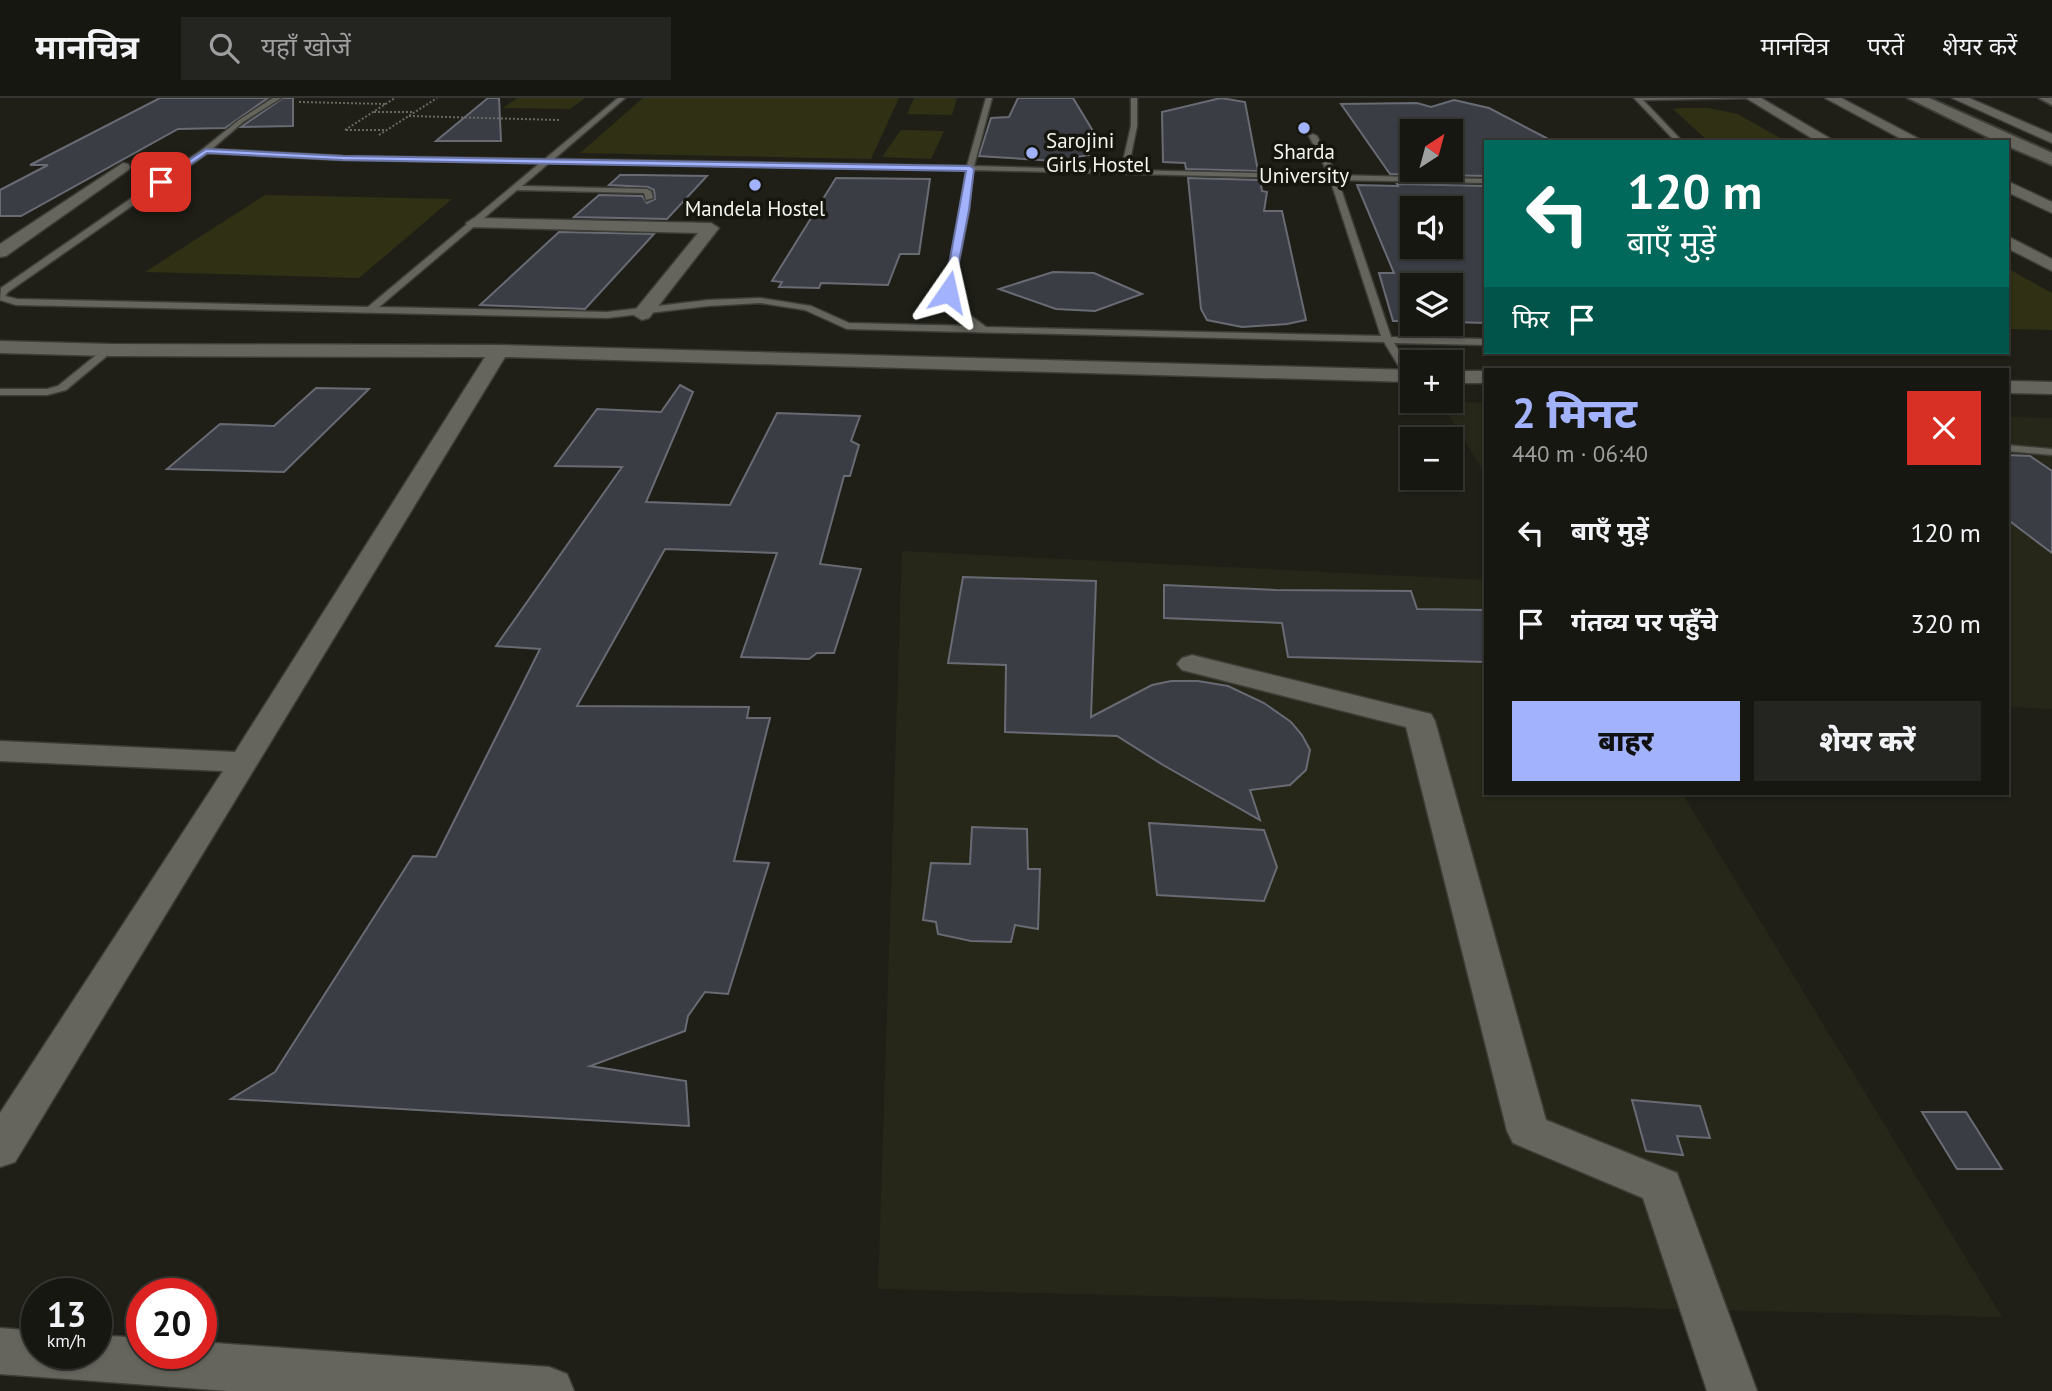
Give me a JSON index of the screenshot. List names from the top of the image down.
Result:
{
  "places": ["Sharda University", "Sarojini Girls Hostel", "Mandela Hostel"],
  "north": "top right",
  "page": {
    "header": "मानचित्र",
    "search": "यहाँ खोजें",
    "nav": ["मानचित्र", "परतें", "शेयर करें"],
    "map_buttons": ["+", "−"],
    "turn": ["120 m", "बाएँ मुड़ें"],
    "then": "फिर",
    "heading": ["2 मिनट", "440 m · 06:40"],
    "list": [
      {
        "name": "बाएँ मुड़ें",
        "value": "120 m"
      },
      {
        "name": "गंतव्य पर पहुँचे",
        "value": "320 m"
      }
    ],
    "buttons": ["बाहर", "शेयर करें"],
    "speed": "13 km/h",
    "limit": "20"
  }
}
